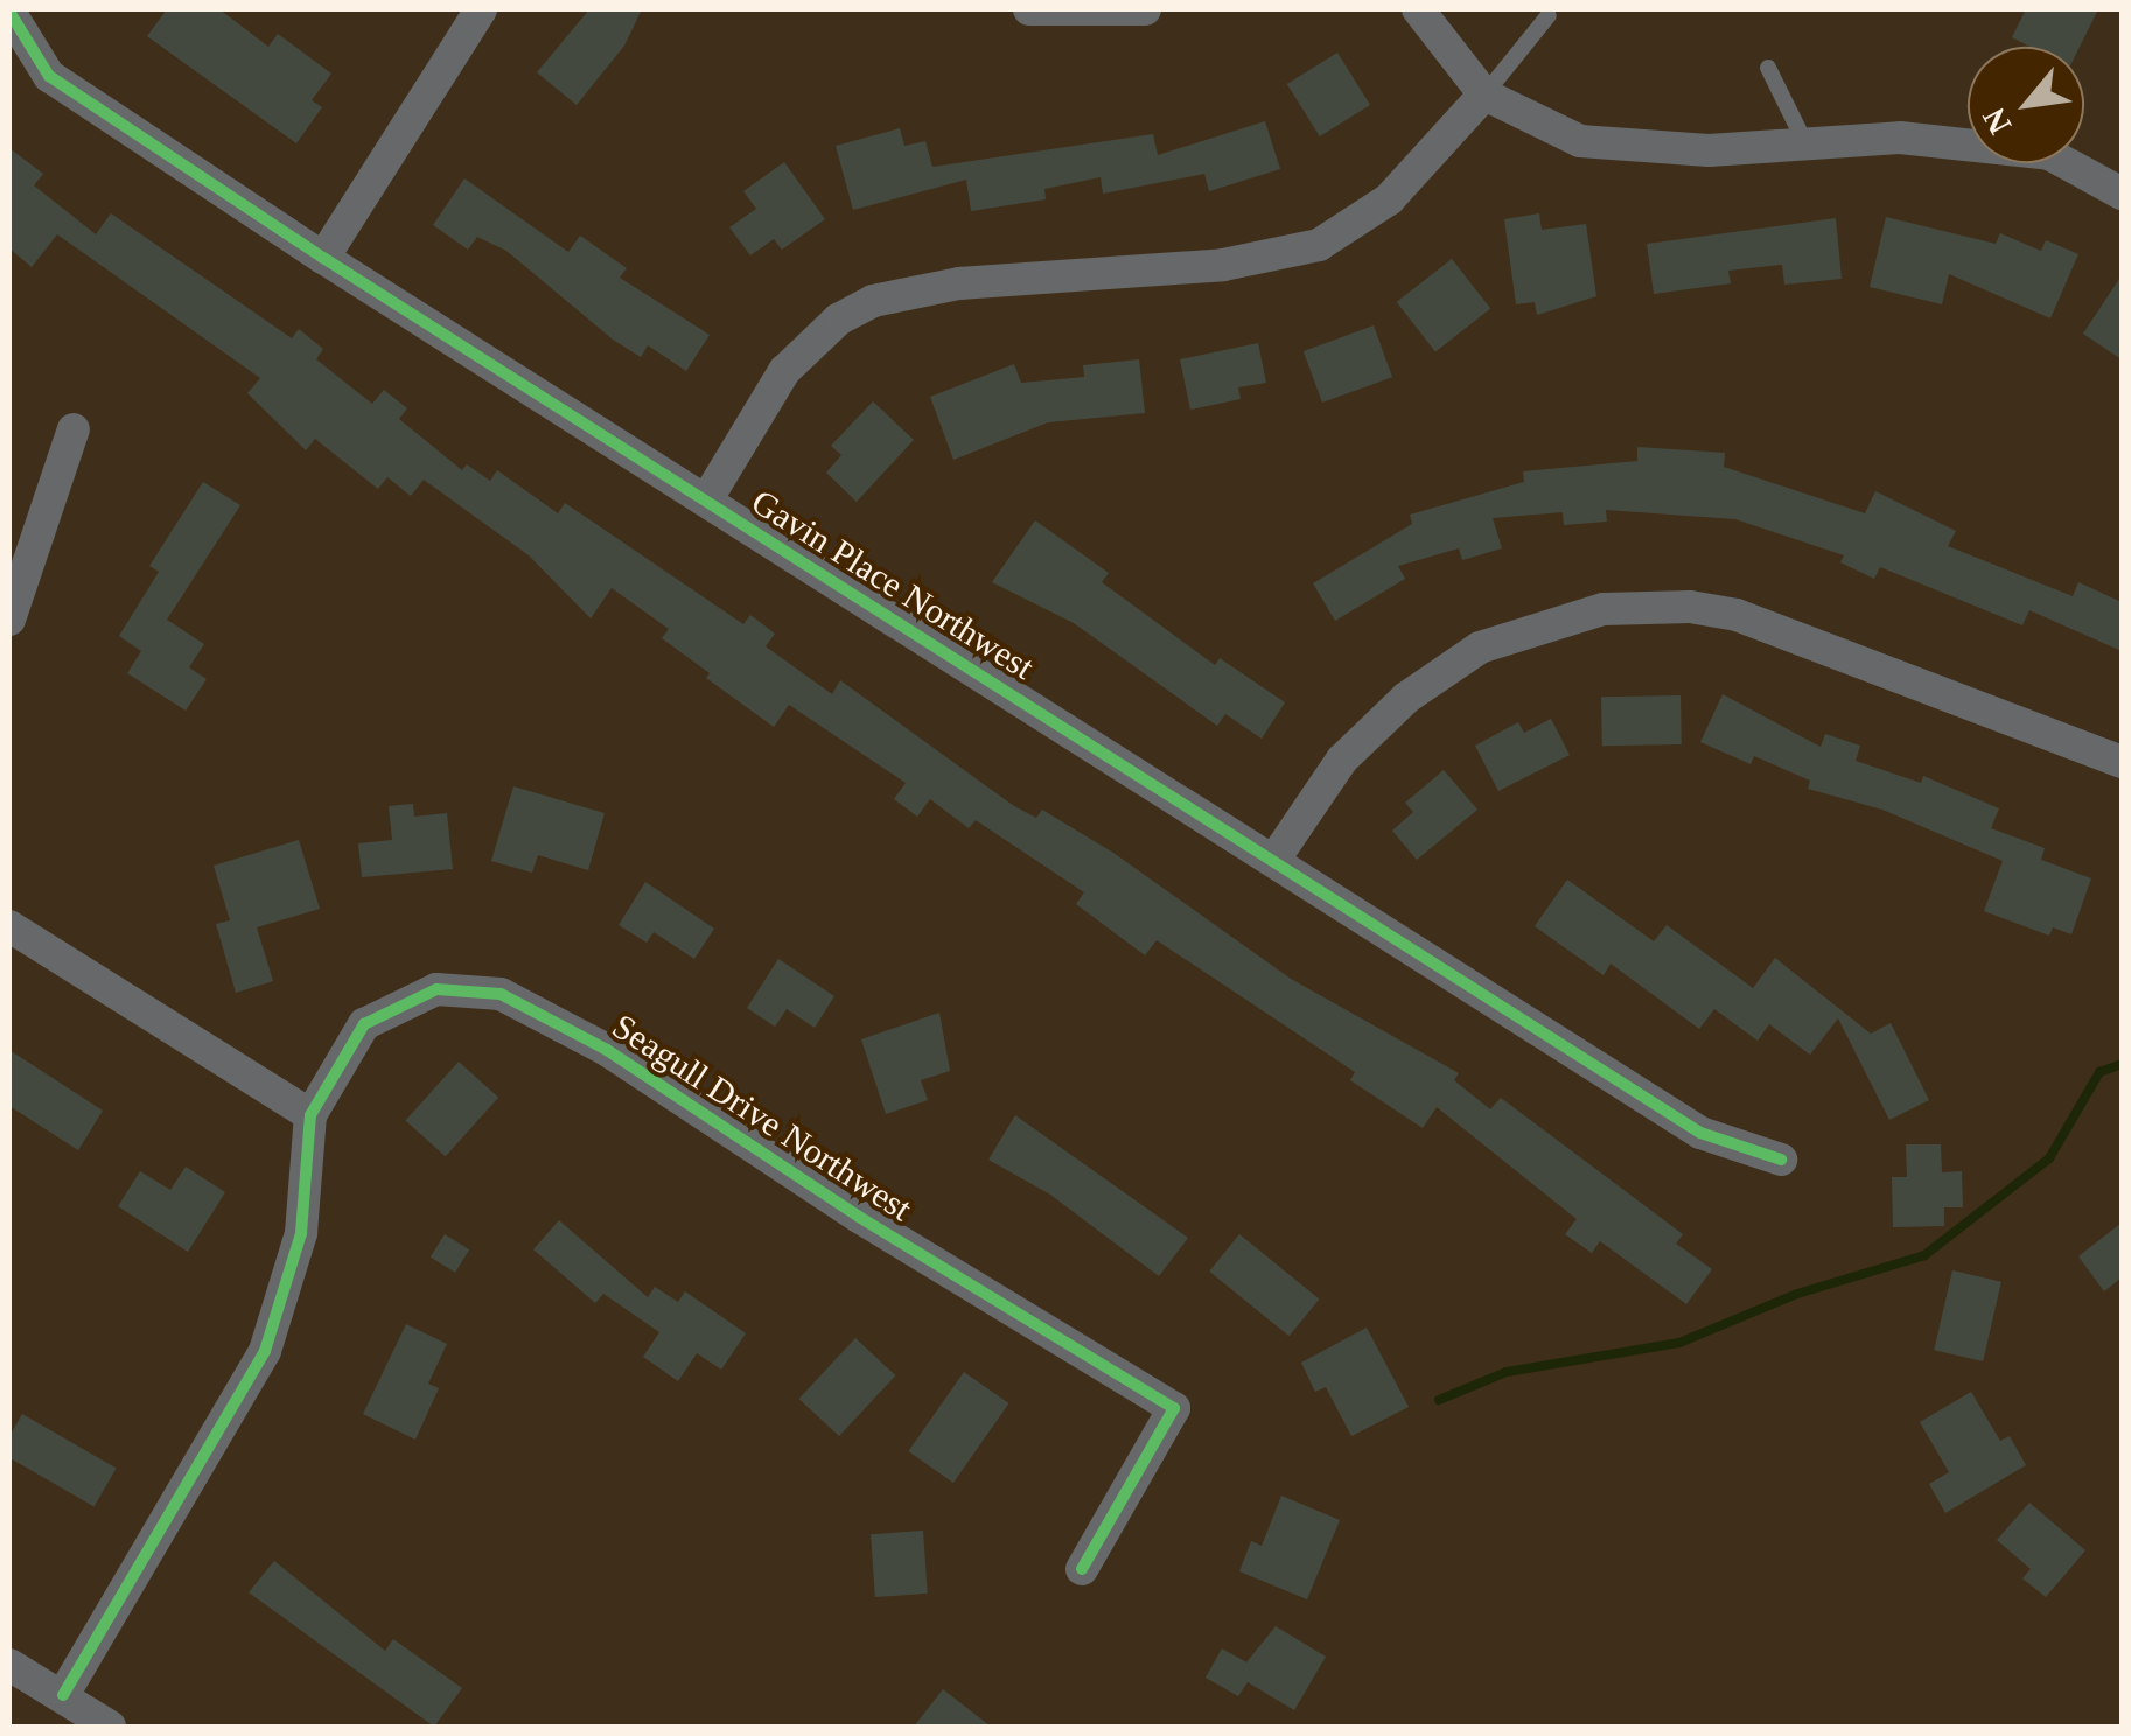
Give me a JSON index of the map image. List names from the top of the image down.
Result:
{
  "streets": {
    "street": ["Gavin Place Northwest", "Seagull Drive Northwest"]
  },
  "north": "bottom left"
}
